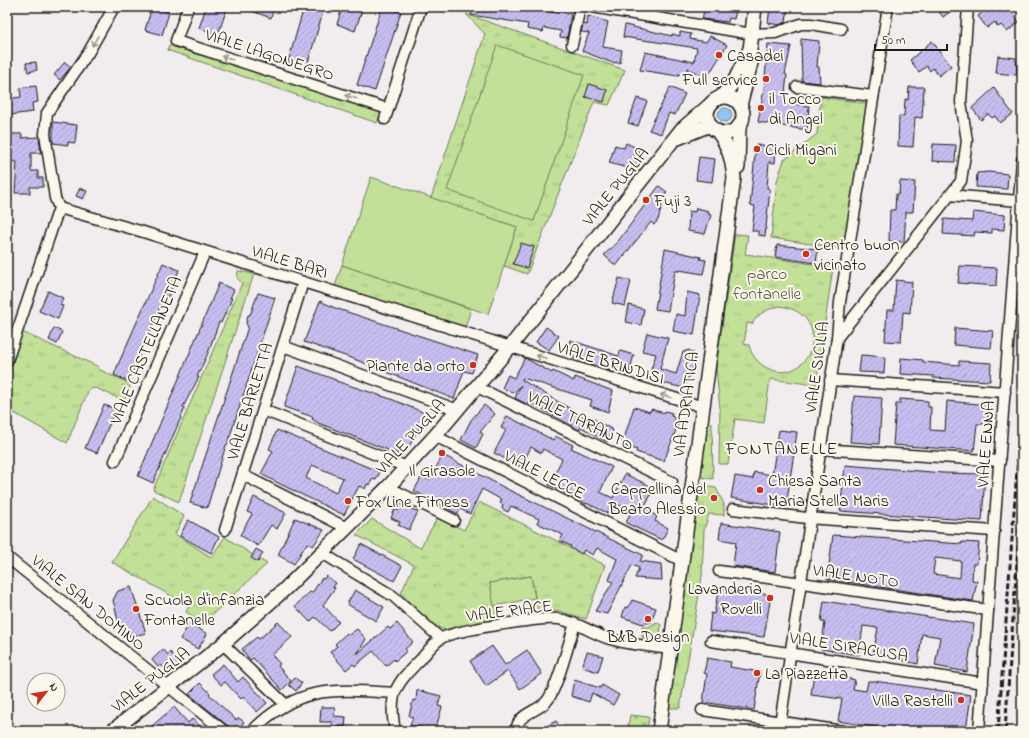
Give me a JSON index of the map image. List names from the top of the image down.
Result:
{
  "streets": {
    "main road": ["VIALE PUGLIA", "VIA ADRIATICA"],
    "street": [
      "VIALE LAGONEGRO",
      "VIALE BARI",
      "VIALE CASTELLANETA",
      "VIALE BRINDISI",
      "VIALE SICILIA",
      "VIALE BARLETTA",
      "VIALE TARANTO",
      "VIALE ENNA",
      "VIALE LECCE",
      "VIALE NOTO",
      "VIALE SAN DOMINO",
      "VIALE RIACE",
      "VIALE SIRACUSA"
    ]
  },
  "crossings": [
    ["VIALE PUGLIA", "VIALE BARI"],
    ["VIALE PUGLIA", "VIALE BRINDISI"],
    ["VIALE PUGLIA", "VIA ADRIATICA"],
    ["VIALE PUGLIA", "VIALE TARANTO"],
    ["VIALE PUGLIA", "VIALE LECCE"],
    ["VIALE PUGLIA", "VIALE SAN DOMINO"],
    ["VIALE BARI", "VIALE CASTELLANETA"],
    ["VIALE BARI", "VIALE BRINDISI"],
    ["VIALE BARI", "VIALE BARLETTA"],
    ["VIALE BRINDISI", "VIA ADRIATICA"],
    ["VIALE SICILIA", "VIALE NOTO"],
    ["VIALE SICILIA", "VIALE SIRACUSA"],
    ["VIA ADRIATICA", "VIALE LECCE"],
    ["VIALE ENNA", "VIALE NOTO"],
    ["VIALE ENNA", "VIALE SIRACUSA"]
  ],
  "one_way": ["VIALE BRINDISI"],
  "districts": ["FONTANELLE"],
  "parks": ["parco fontanelle"],
  "places": [
    "Casadei",
    "Full service",
    "il Tocco di Angel",
    "Cicli Migani",
    "Fuji 3",
    "Centro buon vicinato",
    "Piante da orto",
    "Il Girasole",
    "Chiesa Santa Maria Stella Maris",
    "Cappellina del Beato Alessio",
    "Fox Line Fitness",
    "Lavanderia Rovelli",
    "Scuola d'infanzia Fontanelle",
    "B&B Design",
    "La Piazzetta",
    "Villa Rastelli"
  ],
  "scale_bar": "50 m",
  "north": "top right"
}
